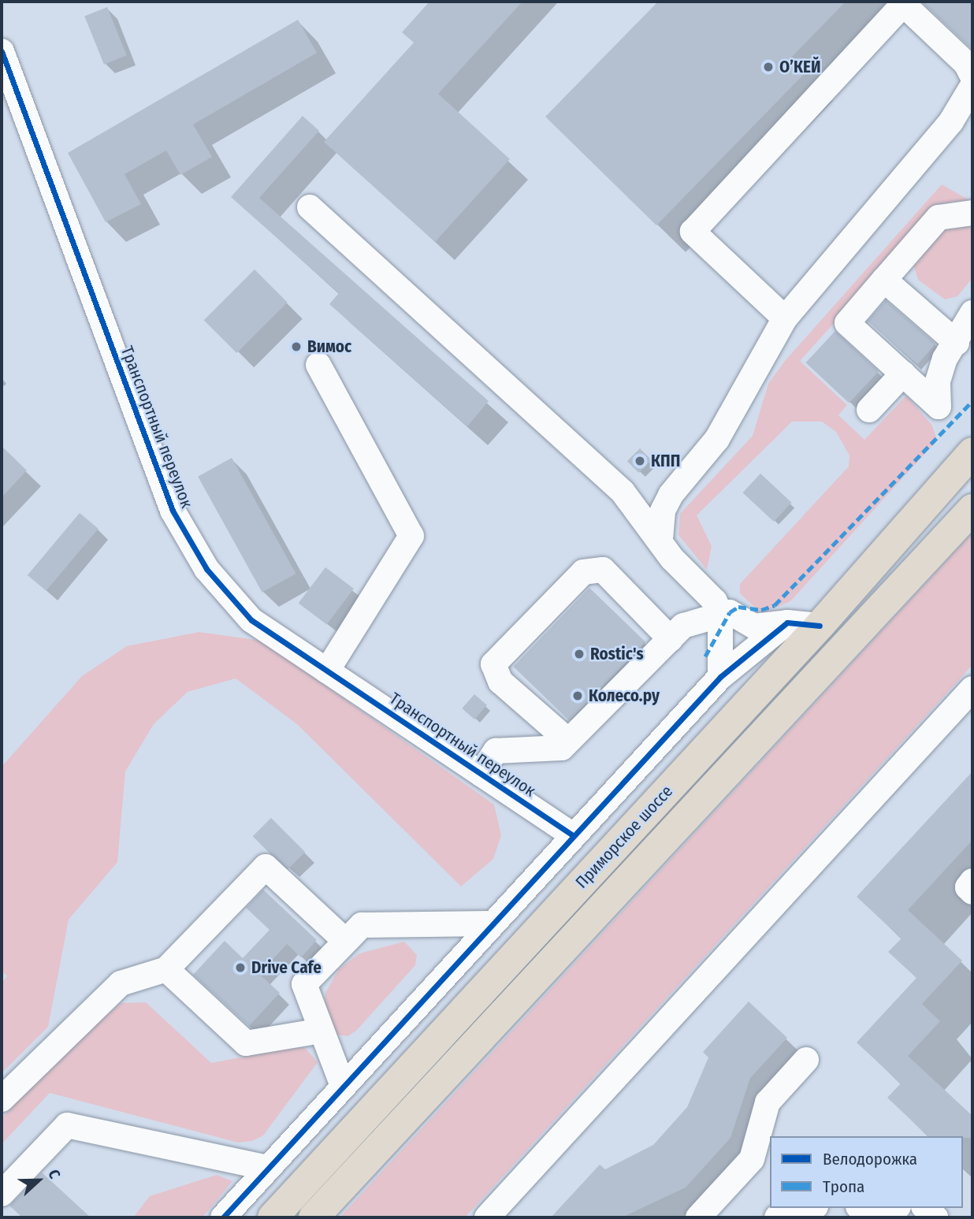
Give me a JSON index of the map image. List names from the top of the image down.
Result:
{
  "streets": {
    "highway": ["Приморское шоссе"],
    "street": ["Транспортный переулок"]
  },
  "places": [
    "О’КЕЙ",
    "Вимос",
    "КПП",
    "Rostic's",
    "Колесо.ру",
    "Drive Cafe"
  ],
  "legend": ["Велодорожка", "Тропа"],
  "north": "right"
}
